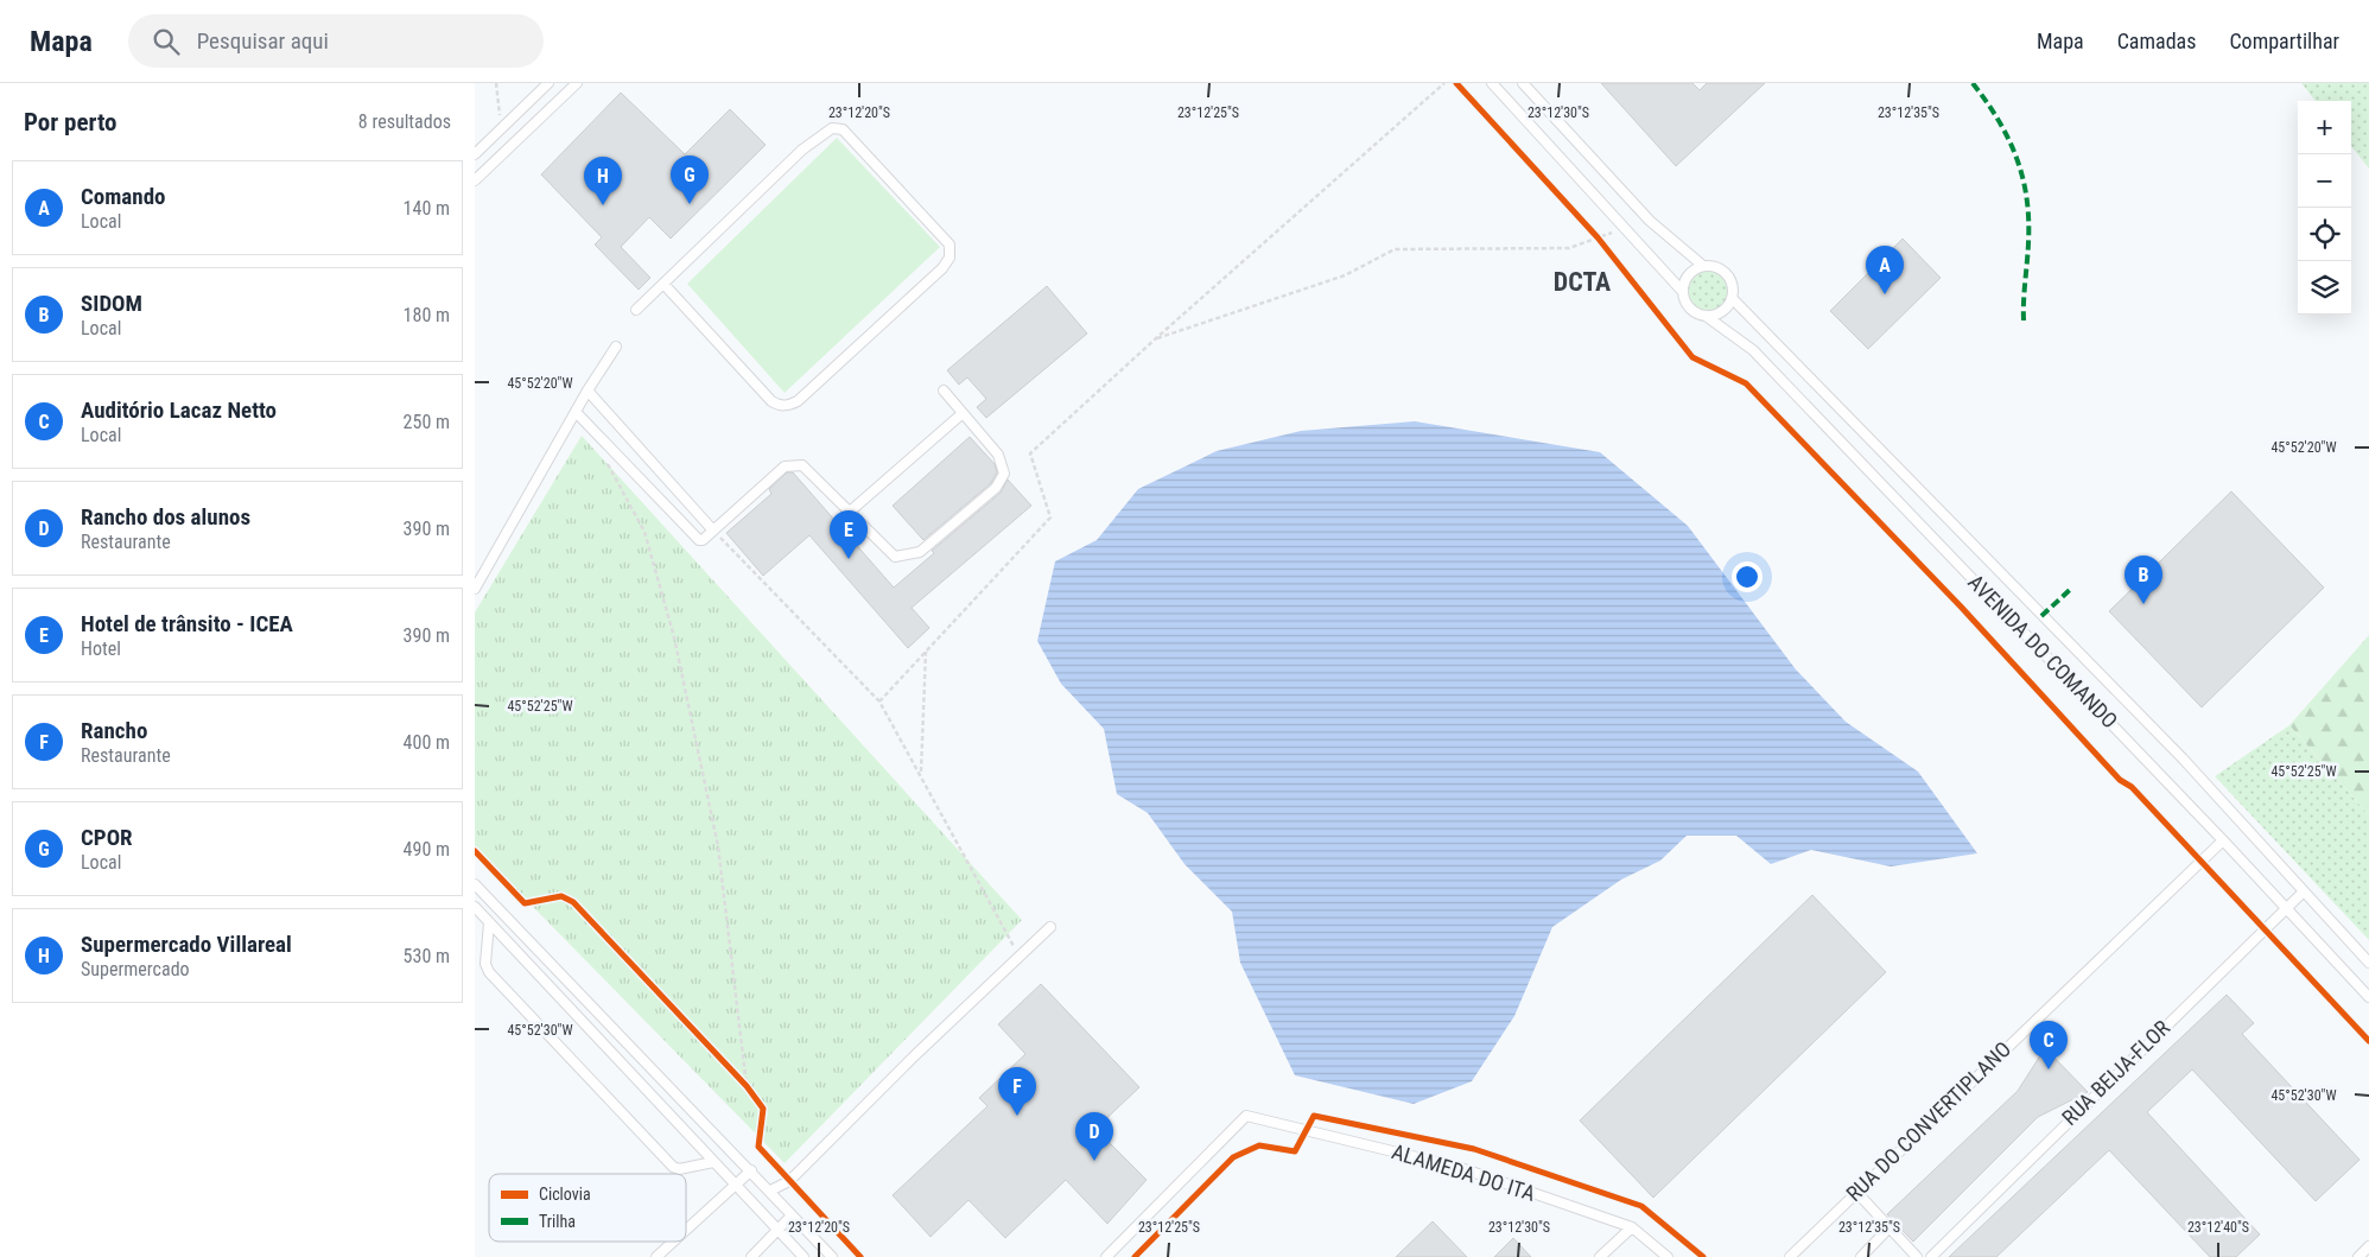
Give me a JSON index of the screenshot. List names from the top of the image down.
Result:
{
  "streets": {
    "lane": [
      "AVENIDA DO COMANDO",
      "RUA BEIJA-FLOR",
      "RUA DO CONVERTIPLANO",
      "ALAMEDA DO ITA"
    ]
  },
  "crossings": [
    ["AVENIDA DO COMANDO", "RUA BEIJA-FLOR"],
    ["AVENIDA DO COMANDO", "RUA DO CONVERTIPLANO"]
  ],
  "districts": ["DCTA"],
  "legend": ["Ciclovia", "Trilha"],
  "page": {
    "header": "Mapa",
    "search": "Pesquisar aqui",
    "nav": ["Mapa", "Camadas", "Compartilhar"],
    "heading": ["Por perto", "8 resultados"],
    "map_buttons": ["+", "−"],
    "pins": [
      "G",
      "H",
      "A",
      "E",
      "B",
      "C",
      "F",
      "D"
    ],
    "list": [
      {
        "mark": "A",
        "name": "Comando",
        "note": "Local",
        "value": "140 m"
      },
      {
        "mark": "B",
        "name": "SIDOM",
        "note": "Local",
        "value": "180 m"
      },
      {
        "mark": "C",
        "name": "Auditório Lacaz Netto",
        "note": "Local",
        "value": "250 m"
      },
      {
        "mark": "D",
        "name": "Rancho dos alunos",
        "note": "Restaurante",
        "value": "390 m"
      },
      {
        "mark": "E",
        "name": "Hotel de trânsito - ICEA",
        "note": "Hotel",
        "value": "390 m"
      },
      {
        "mark": "F",
        "name": "Rancho",
        "note": "Restaurante",
        "value": "400 m"
      },
      {
        "mark": "G",
        "name": "CPOR",
        "note": "Local",
        "value": "490 m"
      },
      {
        "mark": "H",
        "name": "Supermercado Villareal",
        "note": "Supermercado",
        "value": "530 m"
      }
    ]
  },
  "coordinates": [
    "23°12'20\"S",
    "23°12'25\"S",
    "23°12'30\"S",
    "23°12'35\"S",
    "45°52'20\"W",
    "45°52'25\"W",
    "45°52'30\"W",
    "23°12'40\"S"
  ]
}
